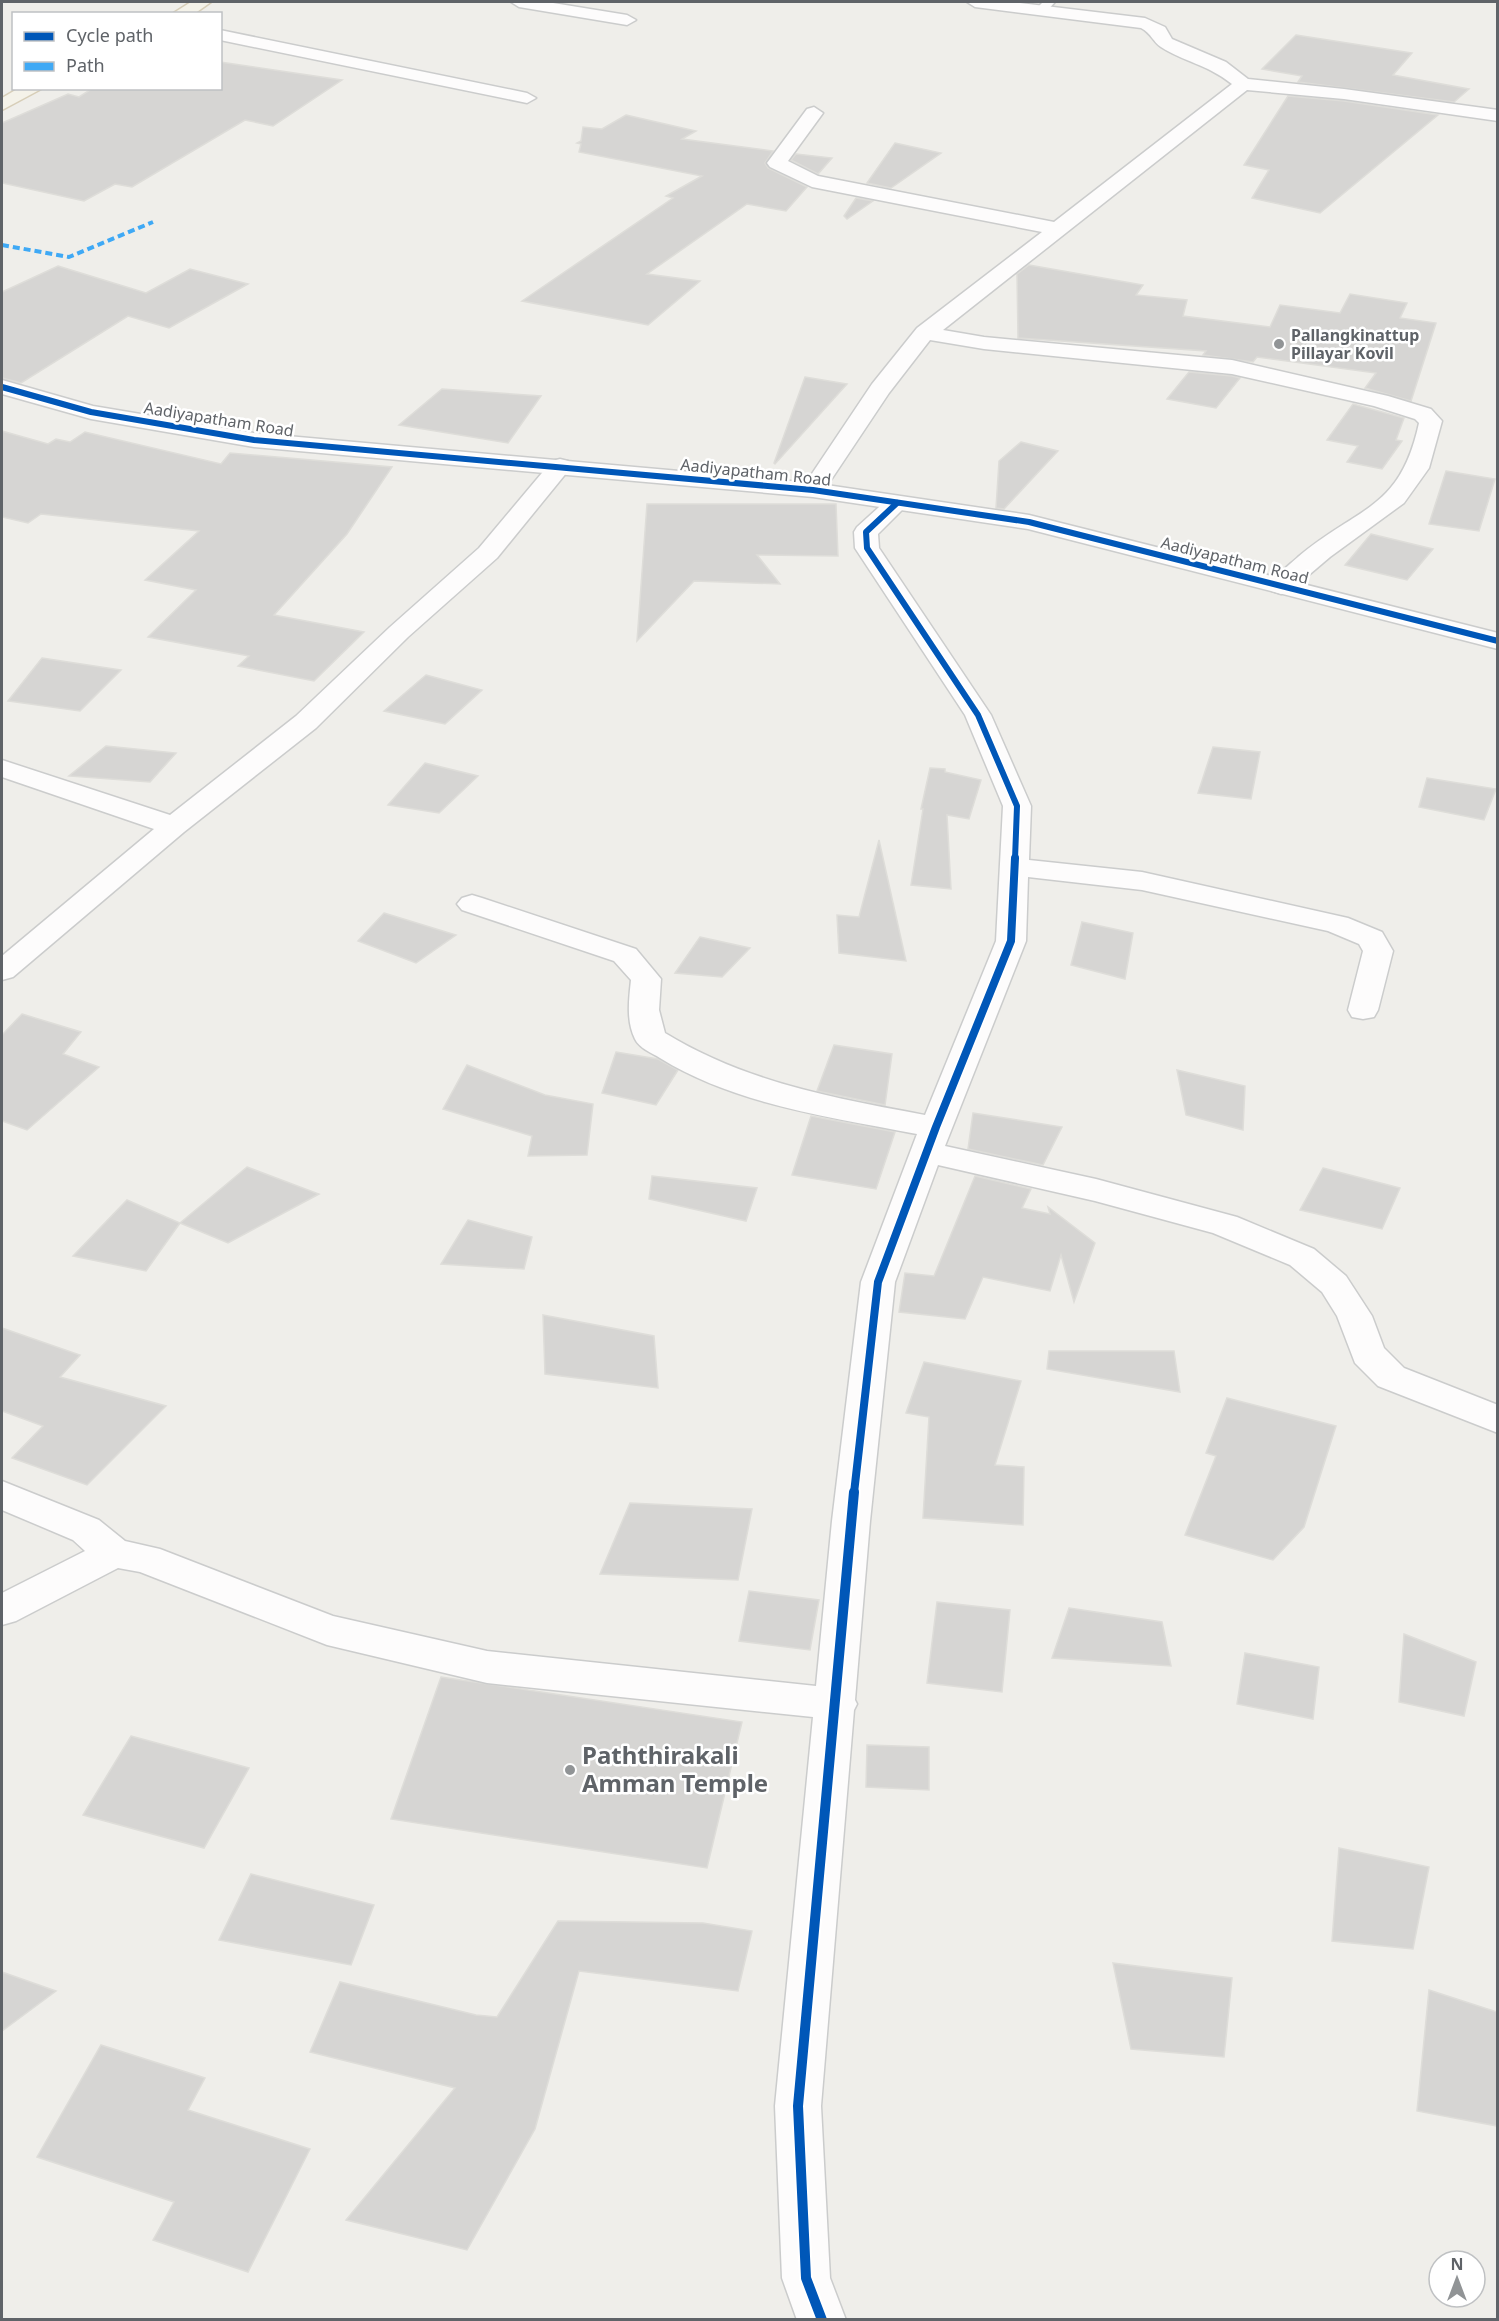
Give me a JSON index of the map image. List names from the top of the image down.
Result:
{
  "streets": {
    "street": ["Aadiyapatham Road"]
  },
  "places": ["Pallangkinattup Pillayar Kovil", "Paththirakali Amman Temple"],
  "legend": ["Cycle path", "Path"],
  "north": "top"
}
